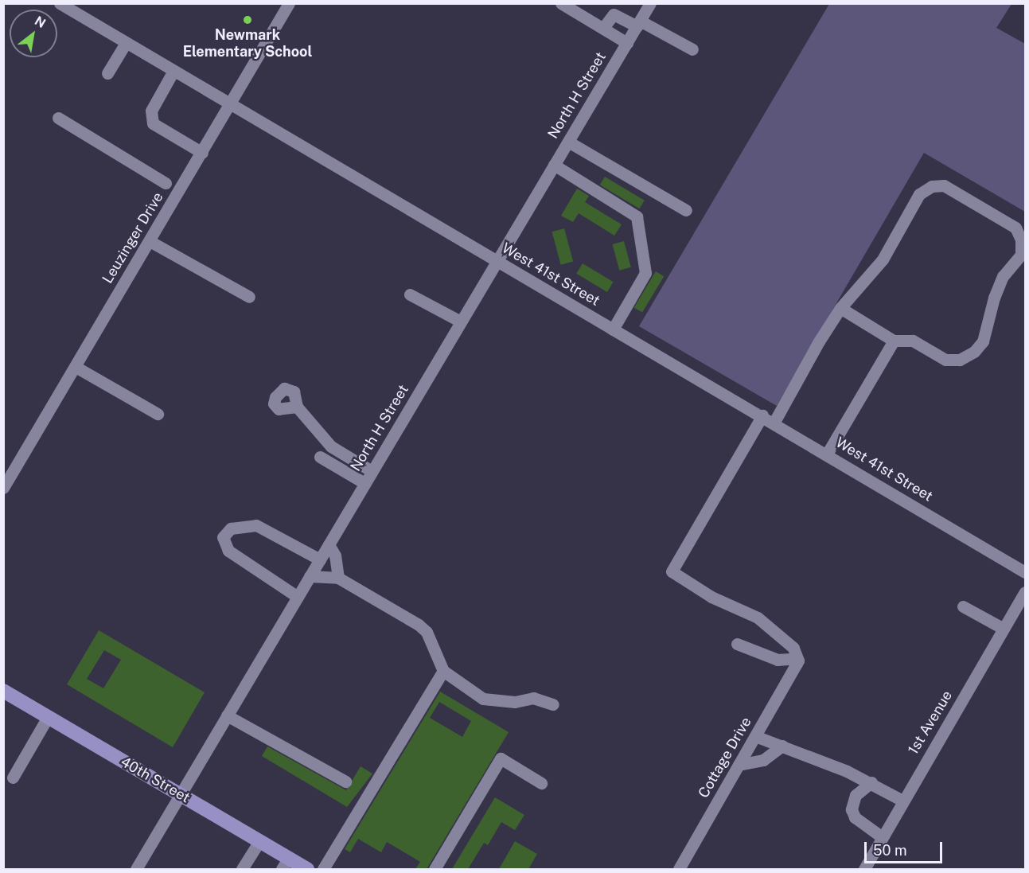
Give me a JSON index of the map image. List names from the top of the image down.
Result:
{
  "streets": {
    "main road": ["40th Street"],
    "street": [
      "North H Street",
      "Leuzinger Drive",
      "West 41st Street",
      "1st Avenue",
      "Cottage Drive"
    ]
  },
  "crossings": [
    ["North H Street", "West 41st Street"],
    ["North H Street", "40th Street"],
    ["Leuzinger Drive", "West 41st Street"]
  ],
  "places": ["Newmark Elementary School"],
  "scale_bar": "50 m",
  "north": "top right"
}
